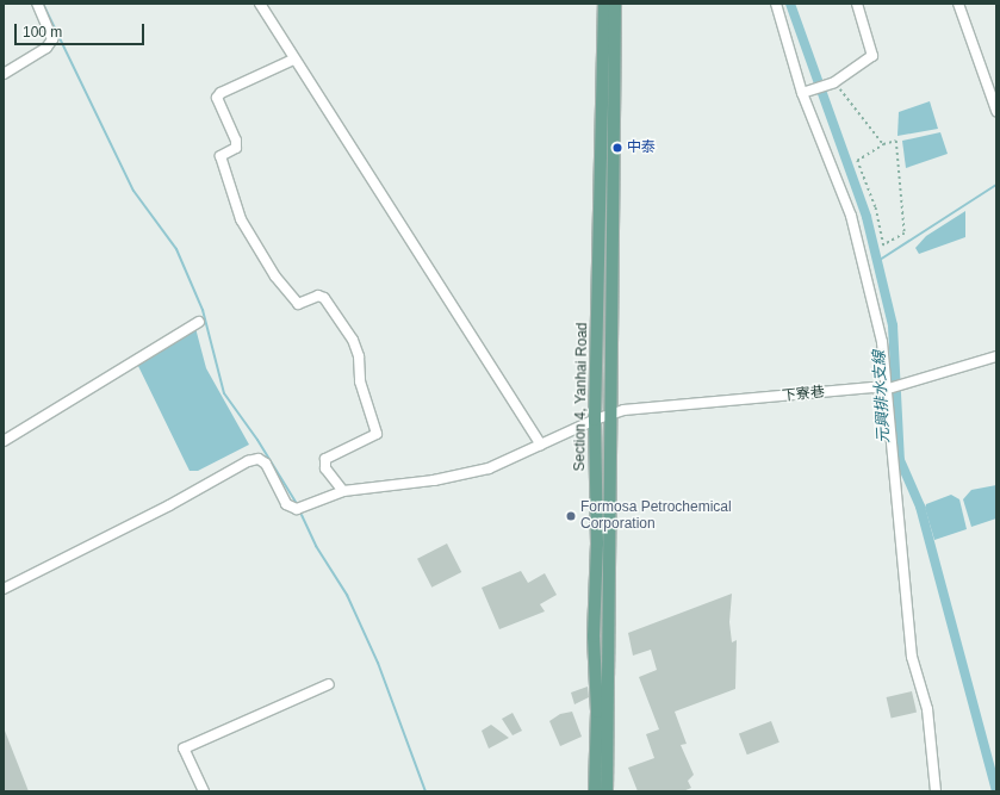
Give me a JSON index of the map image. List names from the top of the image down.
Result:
{
  "streets": {
    "main road": ["Section 4, Yanhai Road"],
    "street": ["下寮巷"]
  },
  "crossings": [
    ["下寮巷", "Section 4, Yanhai Road"]
  ],
  "water": ["元興排水支線"],
  "places": ["中泰", "Formosa Petrochemical Corporation"],
  "scale_bar": "100 m"
}
